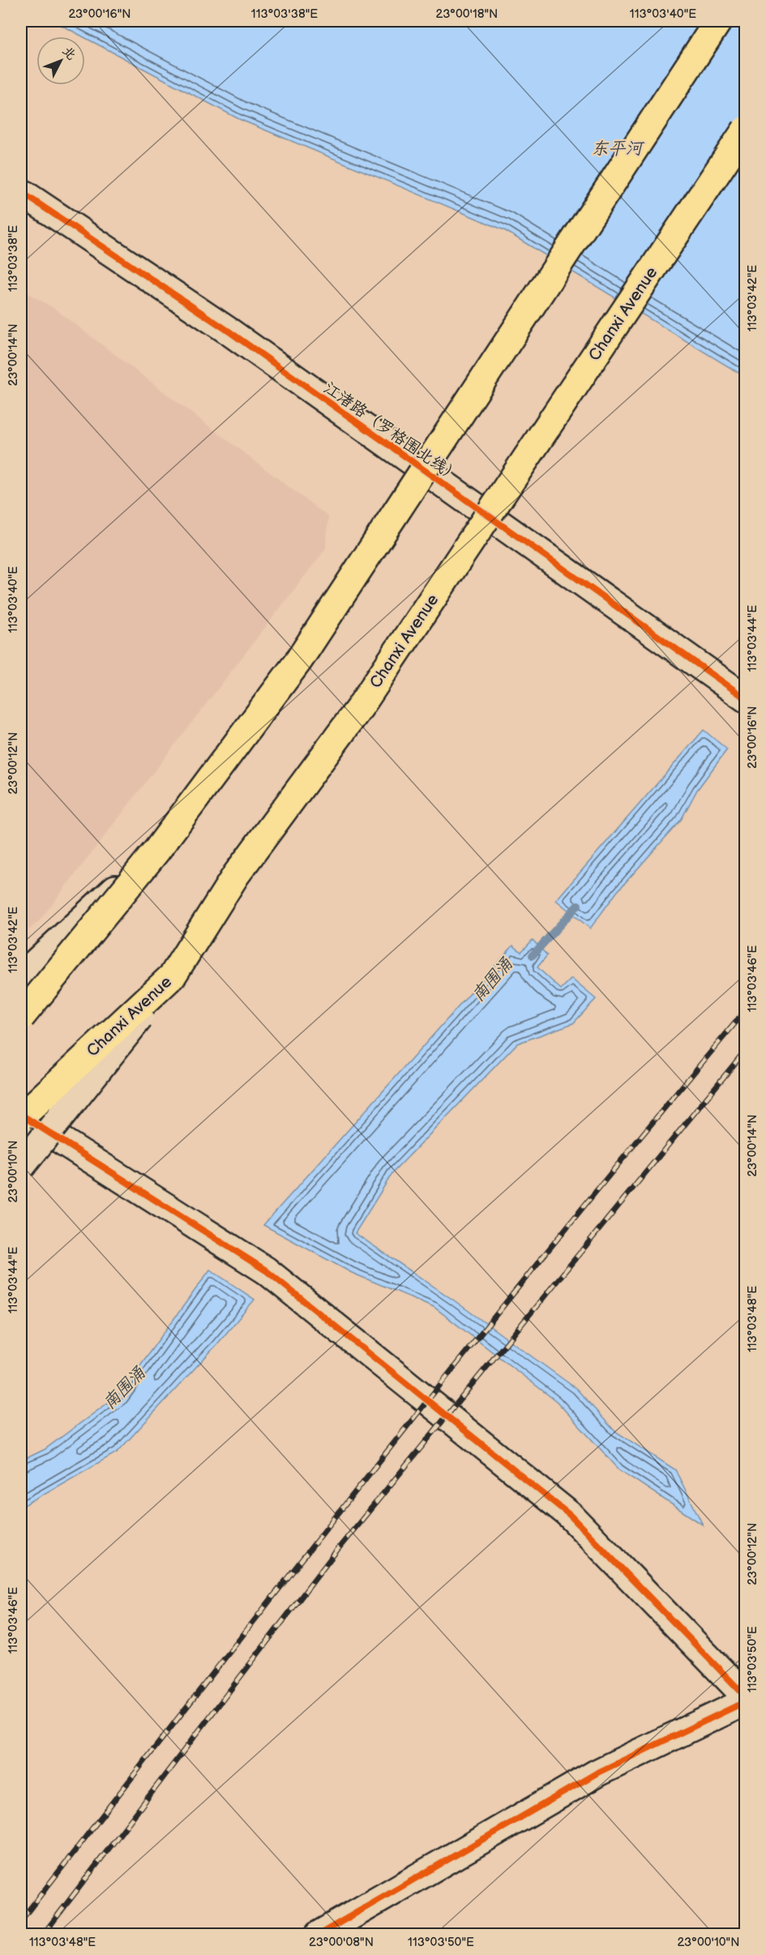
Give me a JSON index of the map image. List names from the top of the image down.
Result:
{
  "streets": {
    "highway": ["Chanxi Avenue"],
    "street": ["江渚路（罗格围北线）"]
  },
  "water": ["东平河", "南围涌"],
  "north": "top right",
  "coordinates": [
    "23°00'16\"N",
    "113°03'38\"E",
    "23°00'18\"N",
    "113°03'40\"E",
    "113°03'42\"E",
    "23°00'14\"N",
    "113°03'44\"E",
    "23°00'12\"N",
    "113°03'46\"E",
    "23°00'10\"N",
    "113°03'48\"E",
    "113°03'50\"E",
    "23°00'08\"N"
  ]
}
